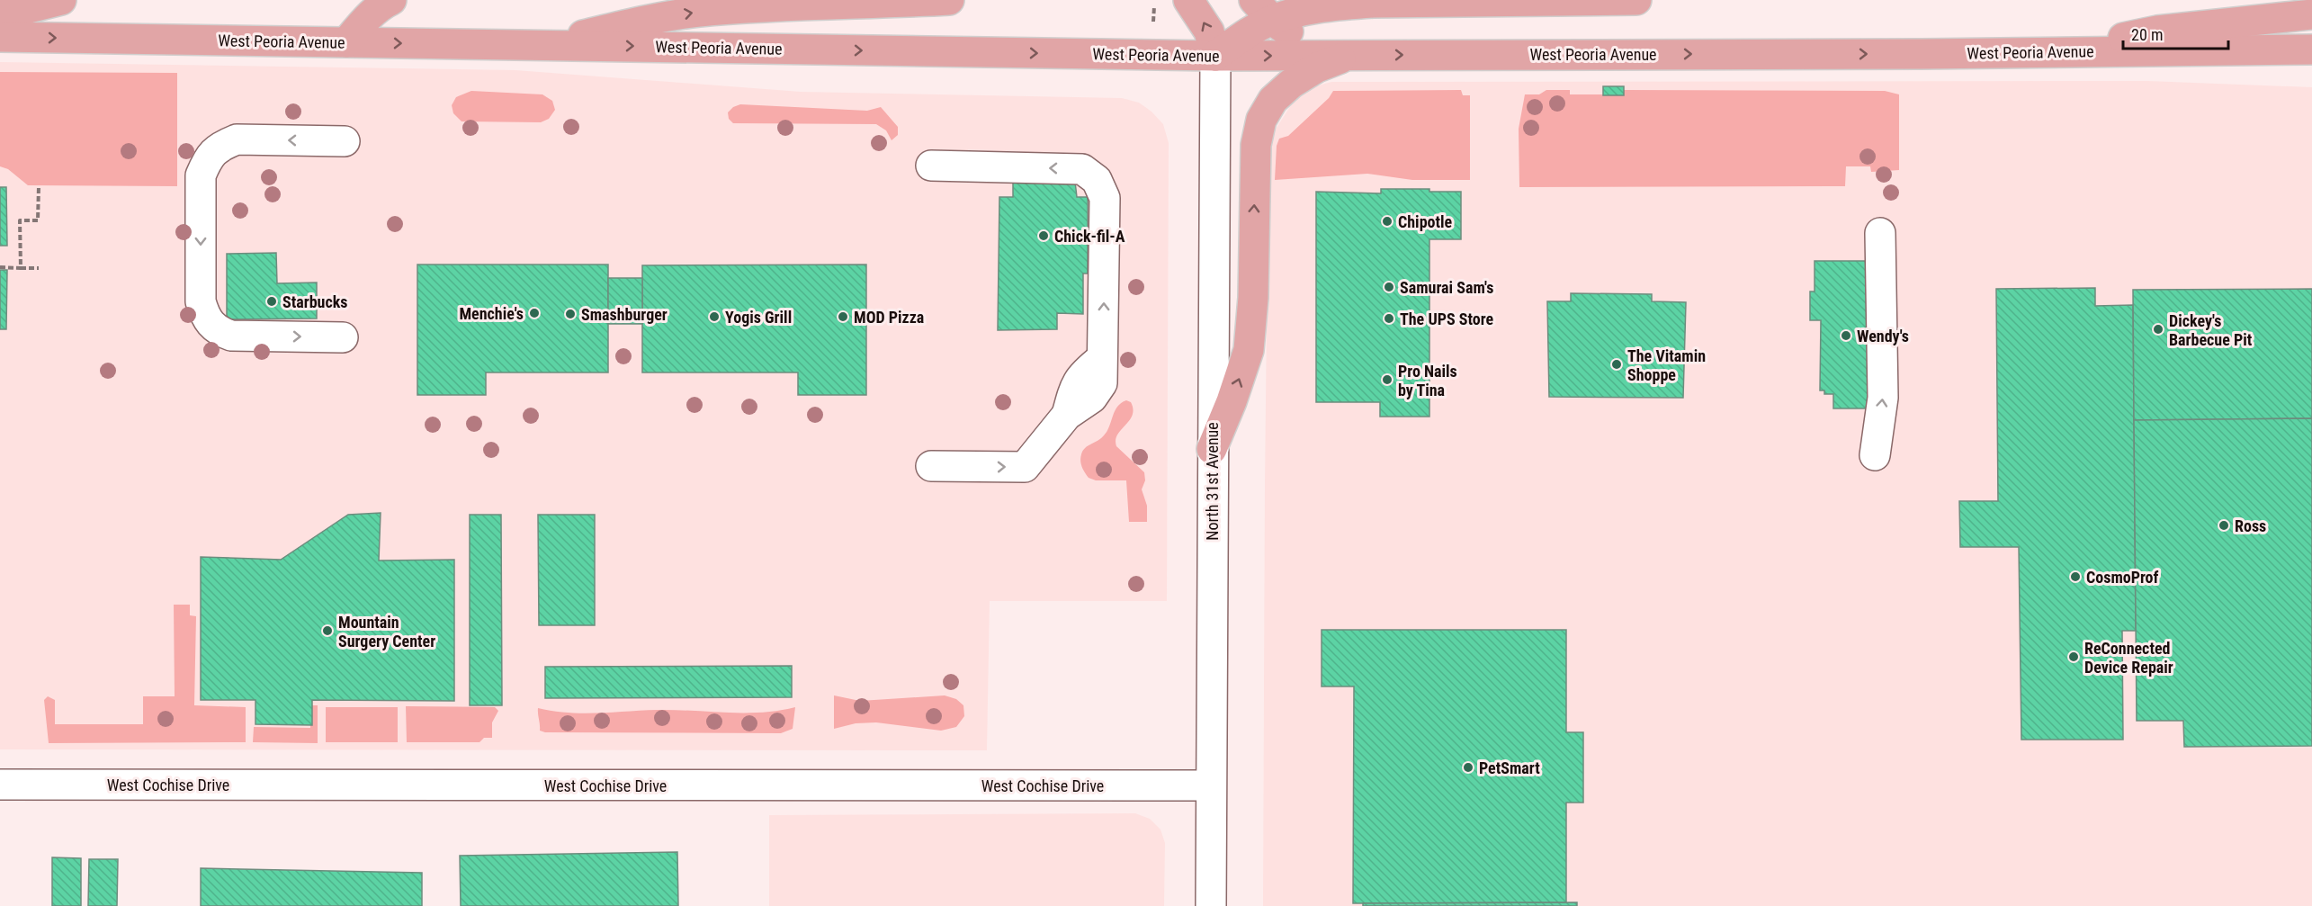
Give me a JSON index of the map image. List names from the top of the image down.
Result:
{
  "streets": {
    "main road": ["West Peoria Avenue"],
    "street": ["North 31st Avenue", "West Cochise Drive"]
  },
  "crossings": [
    ["West Peoria Avenue", "North 31st Avenue"],
    ["North 31st Avenue", "West Cochise Drive"]
  ],
  "places": [
    "Chipotle",
    "Chick-fil-A",
    "Samurai Sam's",
    "Starbucks",
    "Menchie's",
    "Smashburger",
    "Yogis Grill",
    "MOD Pizza",
    "The UPS Store",
    "Dickey's Barbecue Pit",
    "Wendy's",
    "The Vitamin Shoppe",
    "Pro Nails by Tina",
    "Ross",
    "CosmoProf",
    "Mountain Surgery Center",
    "ReConnected Device Repair",
    "PetSmart"
  ],
  "scale_bar": "20 m"
}
